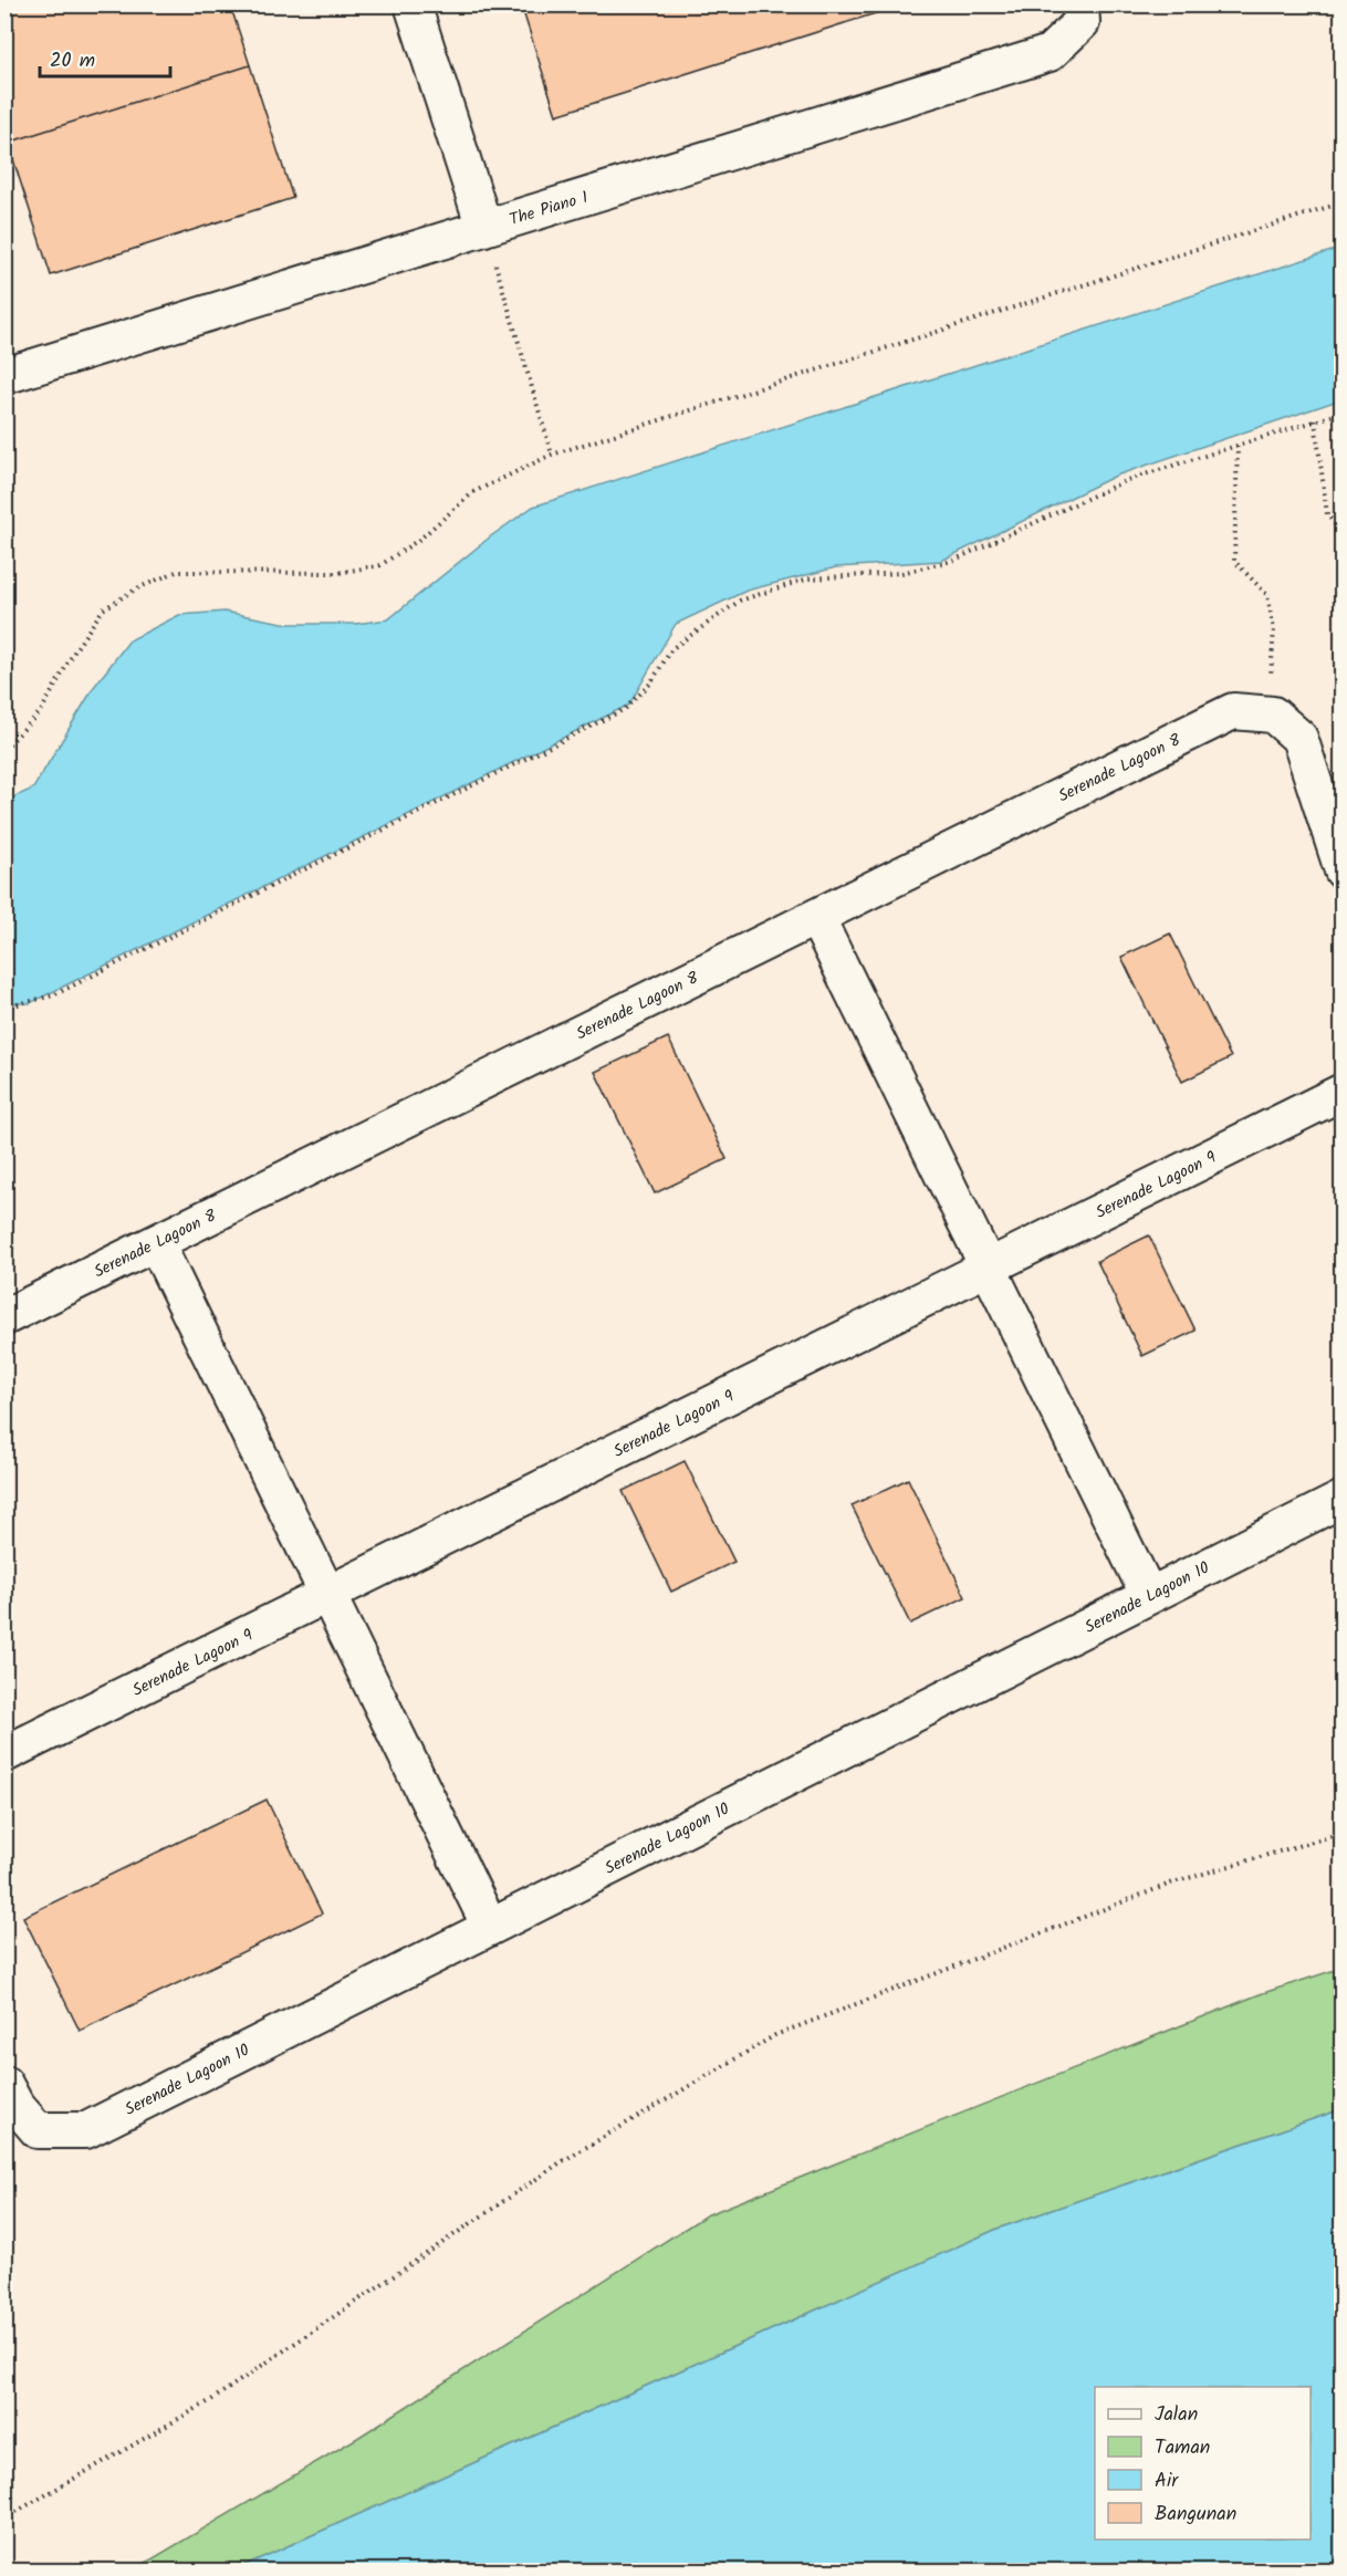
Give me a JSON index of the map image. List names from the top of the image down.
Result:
{
  "streets": {
    "street": [
      "The Piano 1",
      "Serenade Lagoon 8",
      "Serenade Lagoon 9",
      "Serenade Lagoon 10"
    ]
  },
  "legend": [
    "Jalan",
    "Taman",
    "Air",
    "Bangunan"
  ],
  "scale_bar": "20 m"
}
